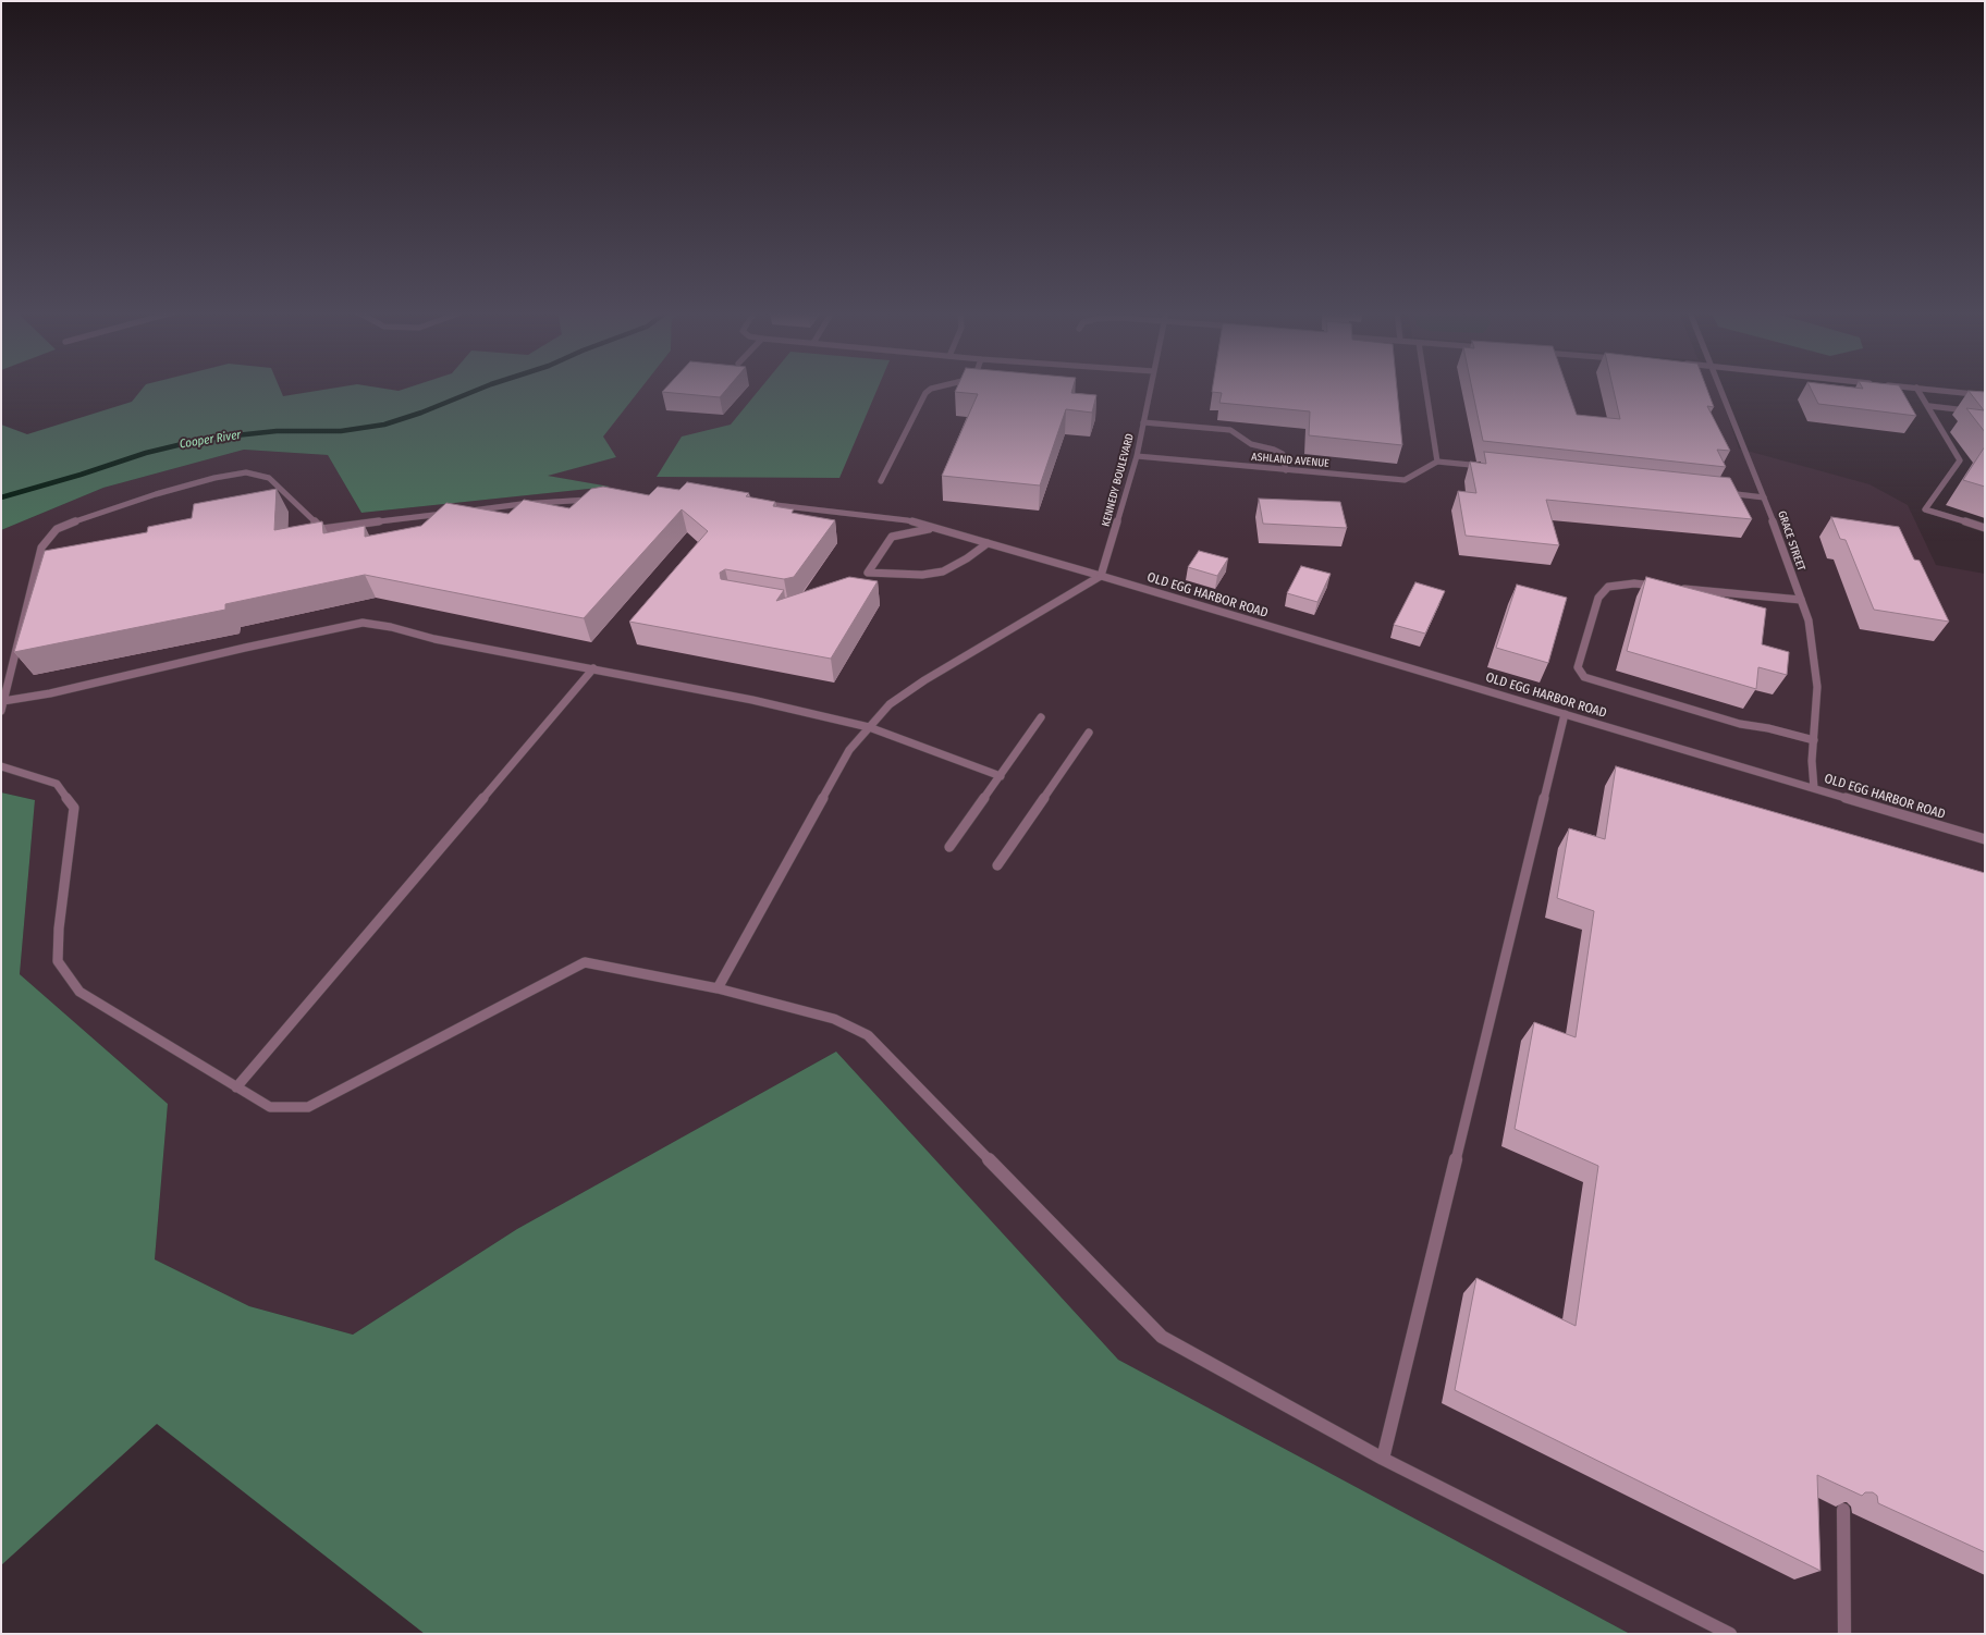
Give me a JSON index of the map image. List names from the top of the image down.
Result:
{
  "streets": {
    "street": [
      "ASHLAND AVENUE",
      "KENNEDY BOULEVARD",
      "GRACE STREET",
      "OLD EGG HARBOR ROAD"
    ]
  },
  "crossings": [
    ["ASHLAND AVENUE", "KENNEDY BOULEVARD"],
    ["KENNEDY BOULEVARD", "OLD EGG HARBOR ROAD"],
    ["GRACE STREET", "OLD EGG HARBOR ROAD"]
  ],
  "water": ["Cooper River"]
}
